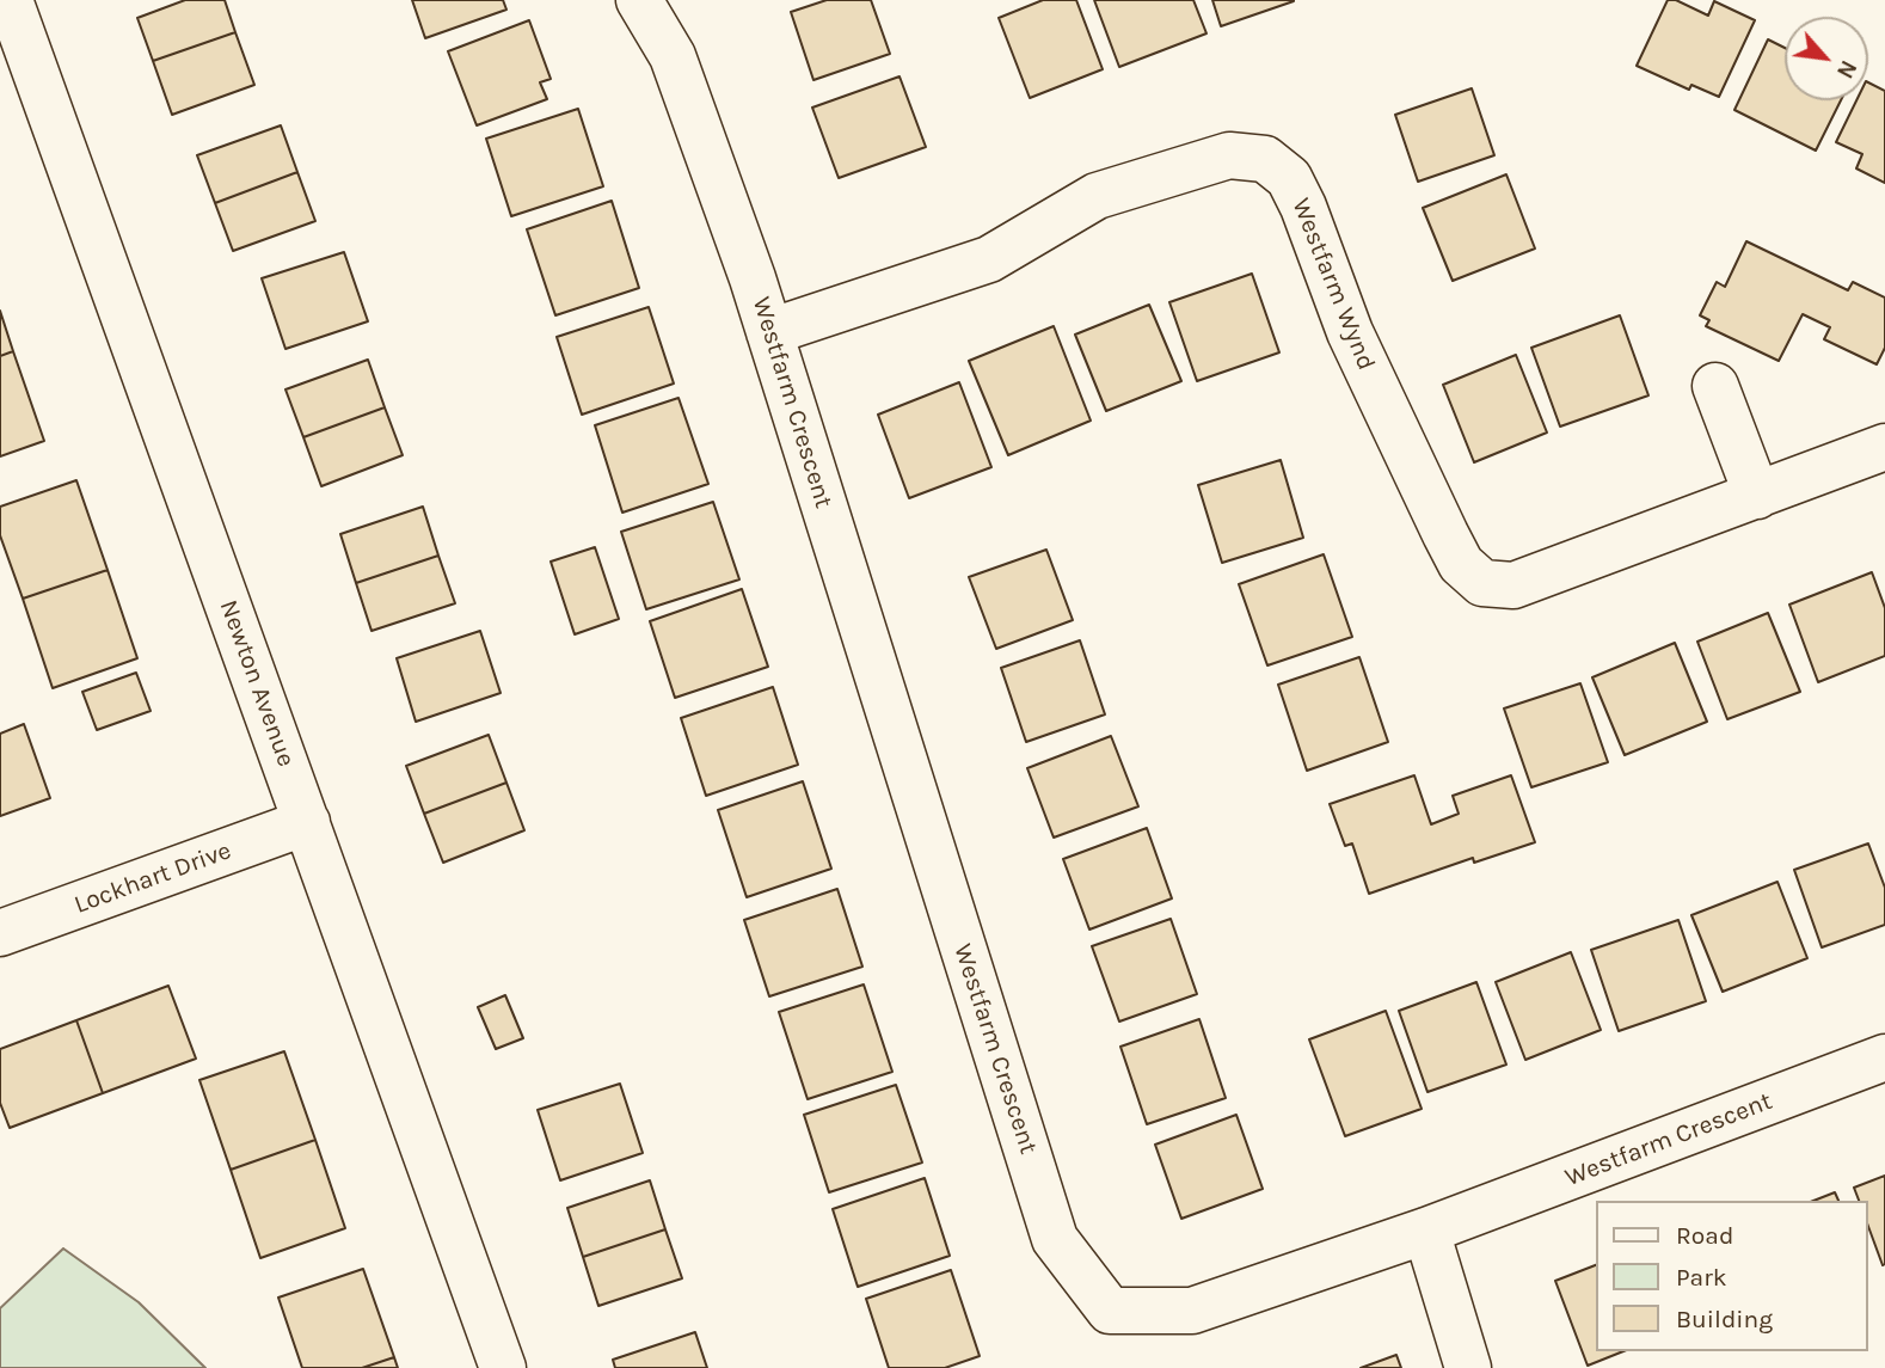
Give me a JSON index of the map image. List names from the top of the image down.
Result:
{
  "streets": {
    "street": [
      "Westfarm Wynd",
      "Westfarm Crescent",
      "Newton Avenue",
      "Lockhart Drive"
    ]
  },
  "crossings": [
    ["Westfarm Wynd", "Westfarm Crescent"],
    ["Newton Avenue", "Lockhart Drive"]
  ],
  "legend": ["Road", "Park", "Building"],
  "north": "bottom right"
}
